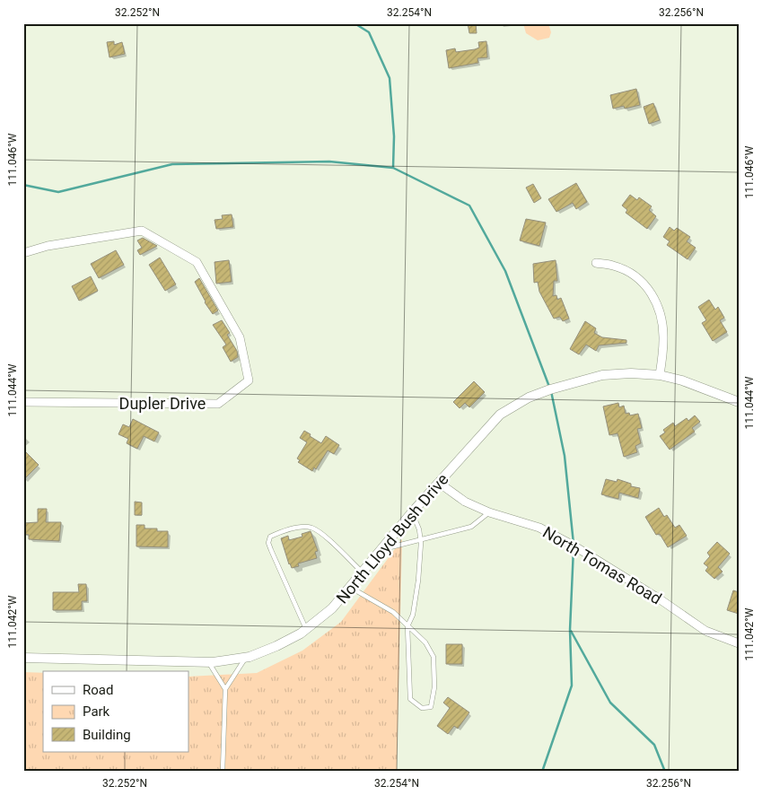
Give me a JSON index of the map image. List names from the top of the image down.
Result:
{
  "streets": {
    "street": ["Dupler Drive", "North Lloyd Bush Drive", "North Tomas Road"]
  },
  "crossings": [
    ["North Lloyd Bush Drive", "North Tomas Road"]
  ],
  "legend": ["Road", "Park", "Building"],
  "coordinates": [
    "32.252°N",
    "32.254°N",
    "32.256°N",
    "111.046°W",
    "111.044°W",
    "111.042°W"
  ]
}
